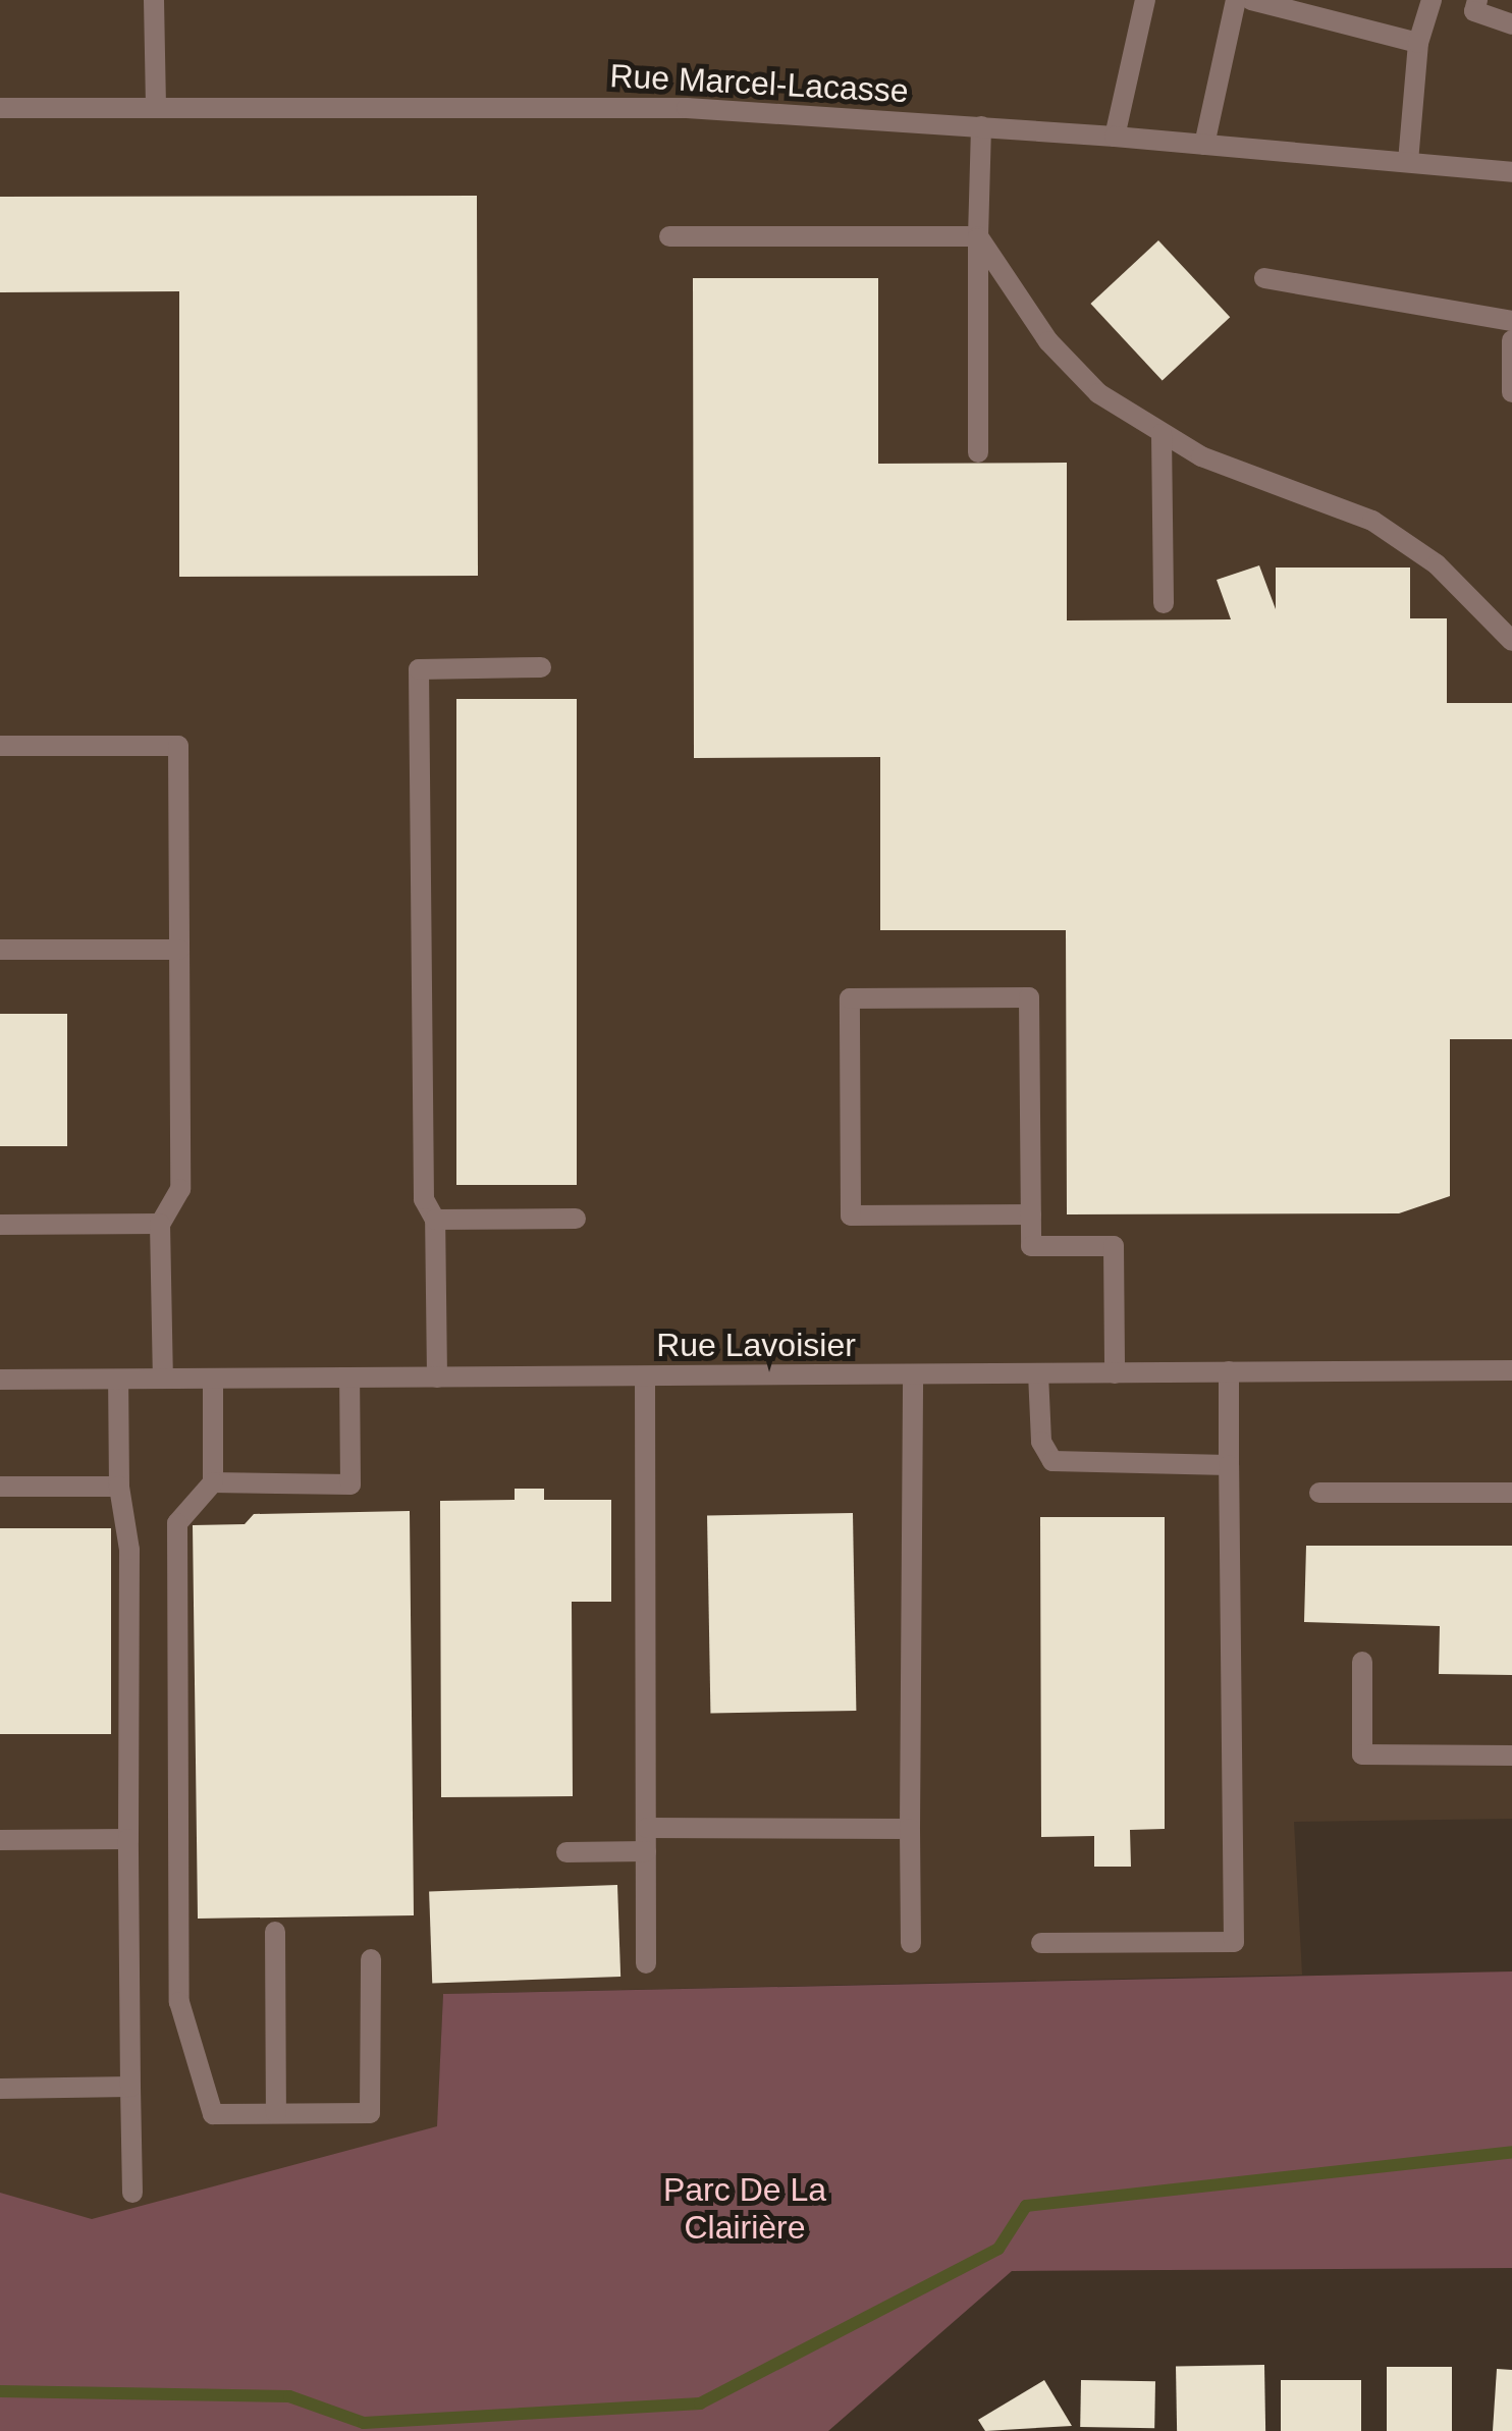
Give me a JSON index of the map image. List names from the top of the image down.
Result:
{
  "streets": {
    "street": ["Rue Marcel-Lacasse", "Rue Lavoisier"]
  },
  "parks": ["Parc De La Clairière"]
}
